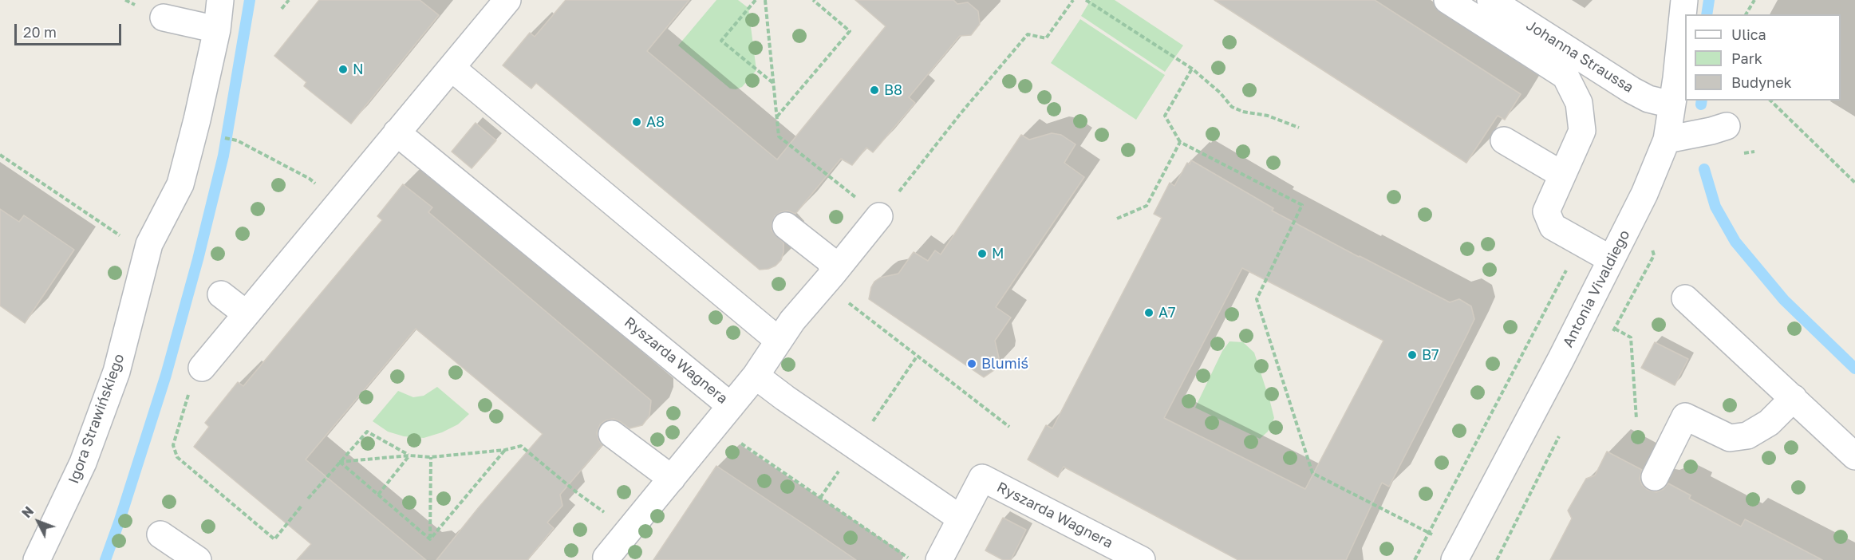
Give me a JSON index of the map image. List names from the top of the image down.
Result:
{
  "streets": {
    "street": [
      "Johanna Straussa",
      "Antonia Vivaldiego",
      "Ryszarda Wagnera",
      "Igora Strawińskiego"
    ]
  },
  "crossings": [
    ["Johanna Straussa", "Antonia Vivaldiego"]
  ],
  "places": [
    "N",
    "B8",
    "A8",
    "M",
    "A7",
    "B7",
    "Blumiś"
  ],
  "legend": ["Ulica", "Park", "Budynek"],
  "scale_bar": "20 m",
  "north": "top left"
}
